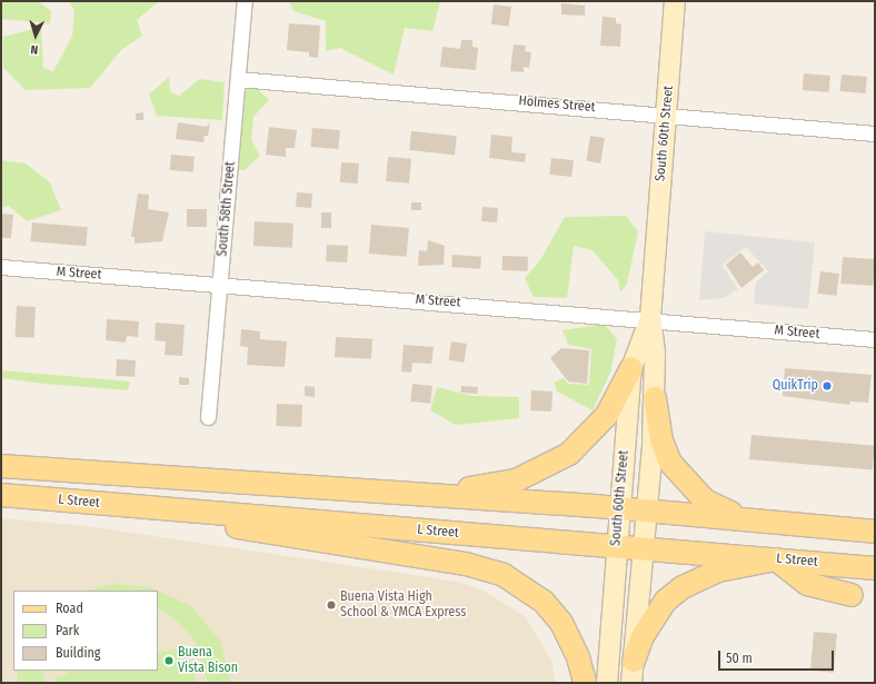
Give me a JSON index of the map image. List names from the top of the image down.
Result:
{
  "streets": {
    "main road": ["South 60th Street", "L Street"],
    "street": ["Holmes Street", "South 58th Street", "M Street"]
  },
  "crossings": [
    ["Holmes Street", "South 60th Street"],
    ["Holmes Street", "South 58th Street"],
    ["South 60th Street", "M Street"],
    ["South 60th Street", "L Street"],
    ["South 58th Street", "M Street"]
  ],
  "places": ["QuikTrip", "Buena Vista High School & YMCA Express", "Buena Vista Bison"],
  "legend": ["Road", "Park", "Building"],
  "scale_bar": "50 m",
  "north": "bottom"
}
